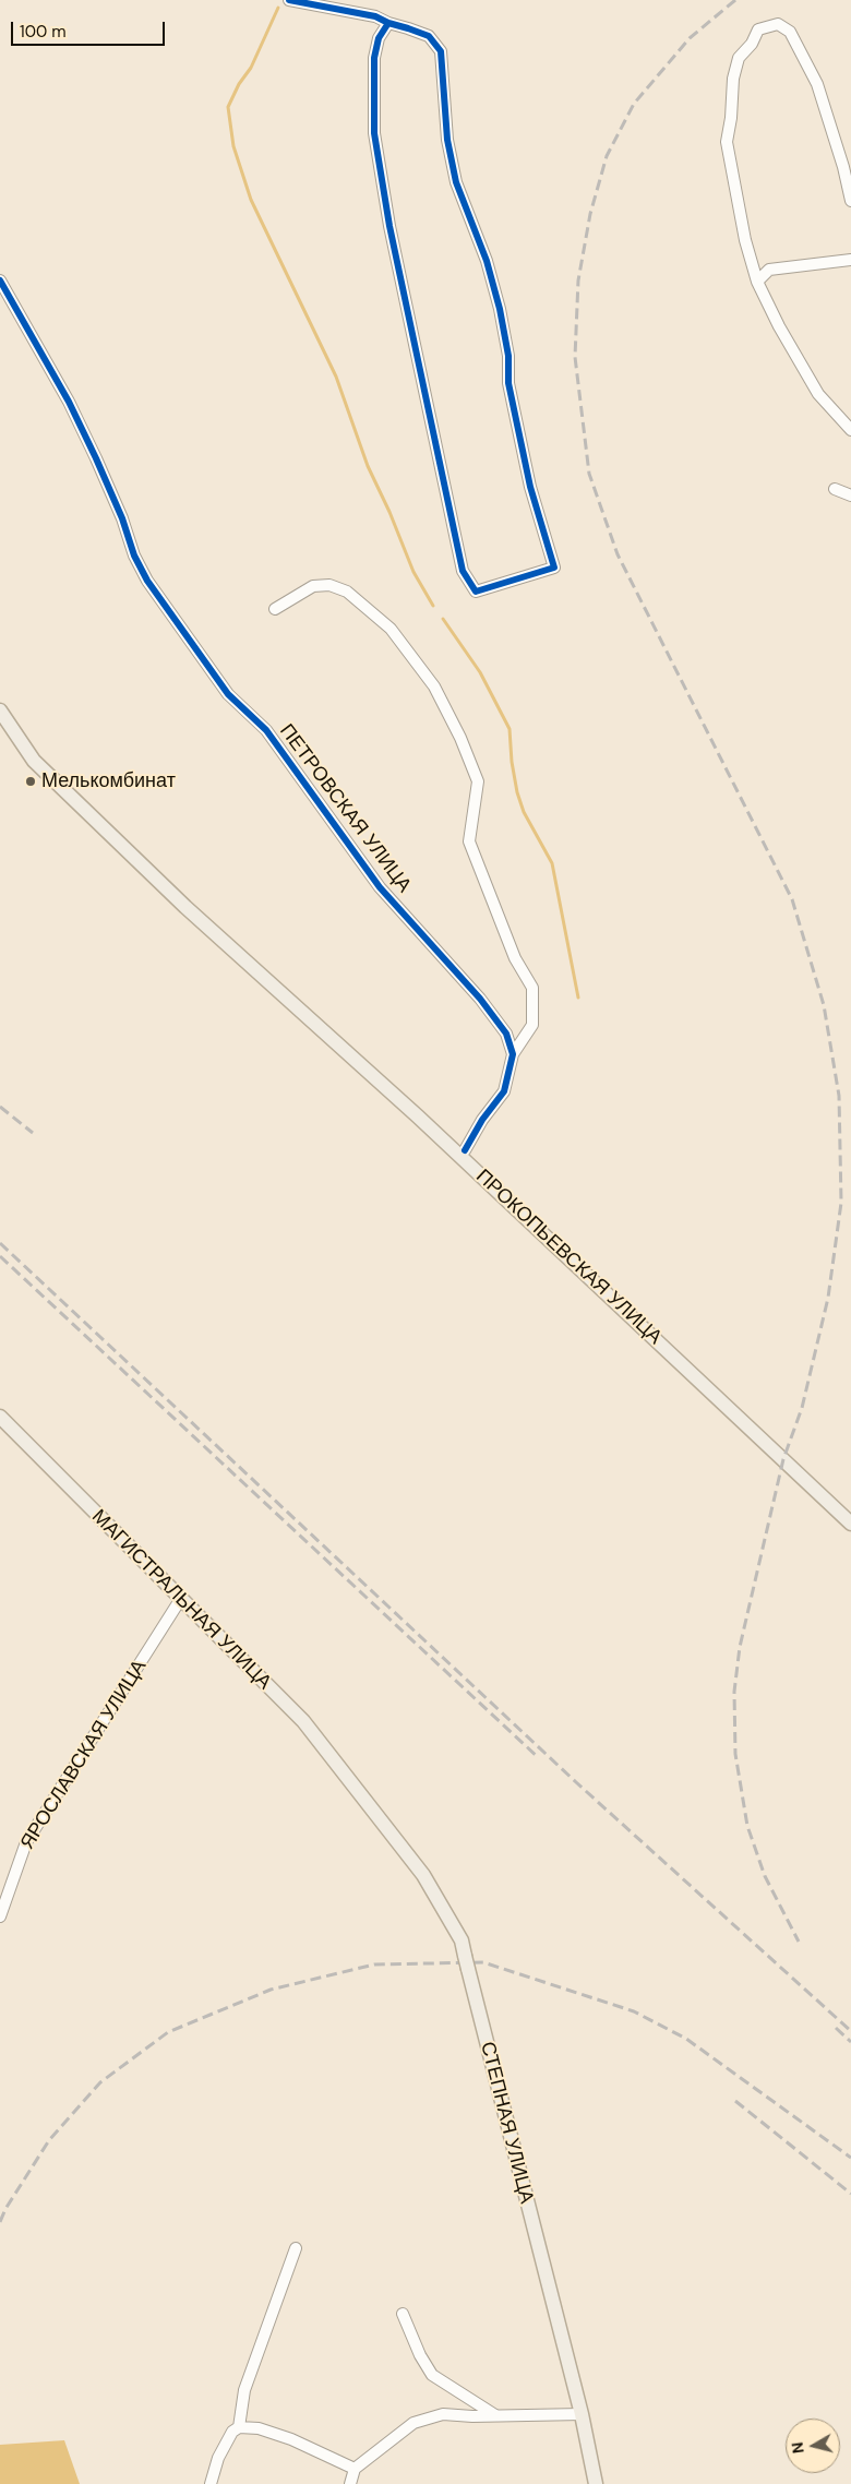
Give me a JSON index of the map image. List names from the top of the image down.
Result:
{
  "streets": {
    "main road": ["ПРОКОПЬЕВСКАЯ УЛИЦА", "МАГИСТРАЛЬНАЯ УЛИЦА", "СТЕПНАЯ УЛИЦА"],
    "street": ["ПЕТРОВСКАЯ УЛИЦА", "ЯРОСЛАВСКАЯ УЛИЦА"]
  },
  "crossings": [
    ["МАГИСТРАЛЬНАЯ УЛИЦА", "ЯРОСЛАВСКАЯ УЛИЦА"],
    ["МАГИСТРАЛЬНАЯ УЛИЦА", "СТЕПНАЯ УЛИЦА"]
  ],
  "places": ["Мелькомбинат"],
  "scale_bar": "100 m",
  "north": "left"
}
